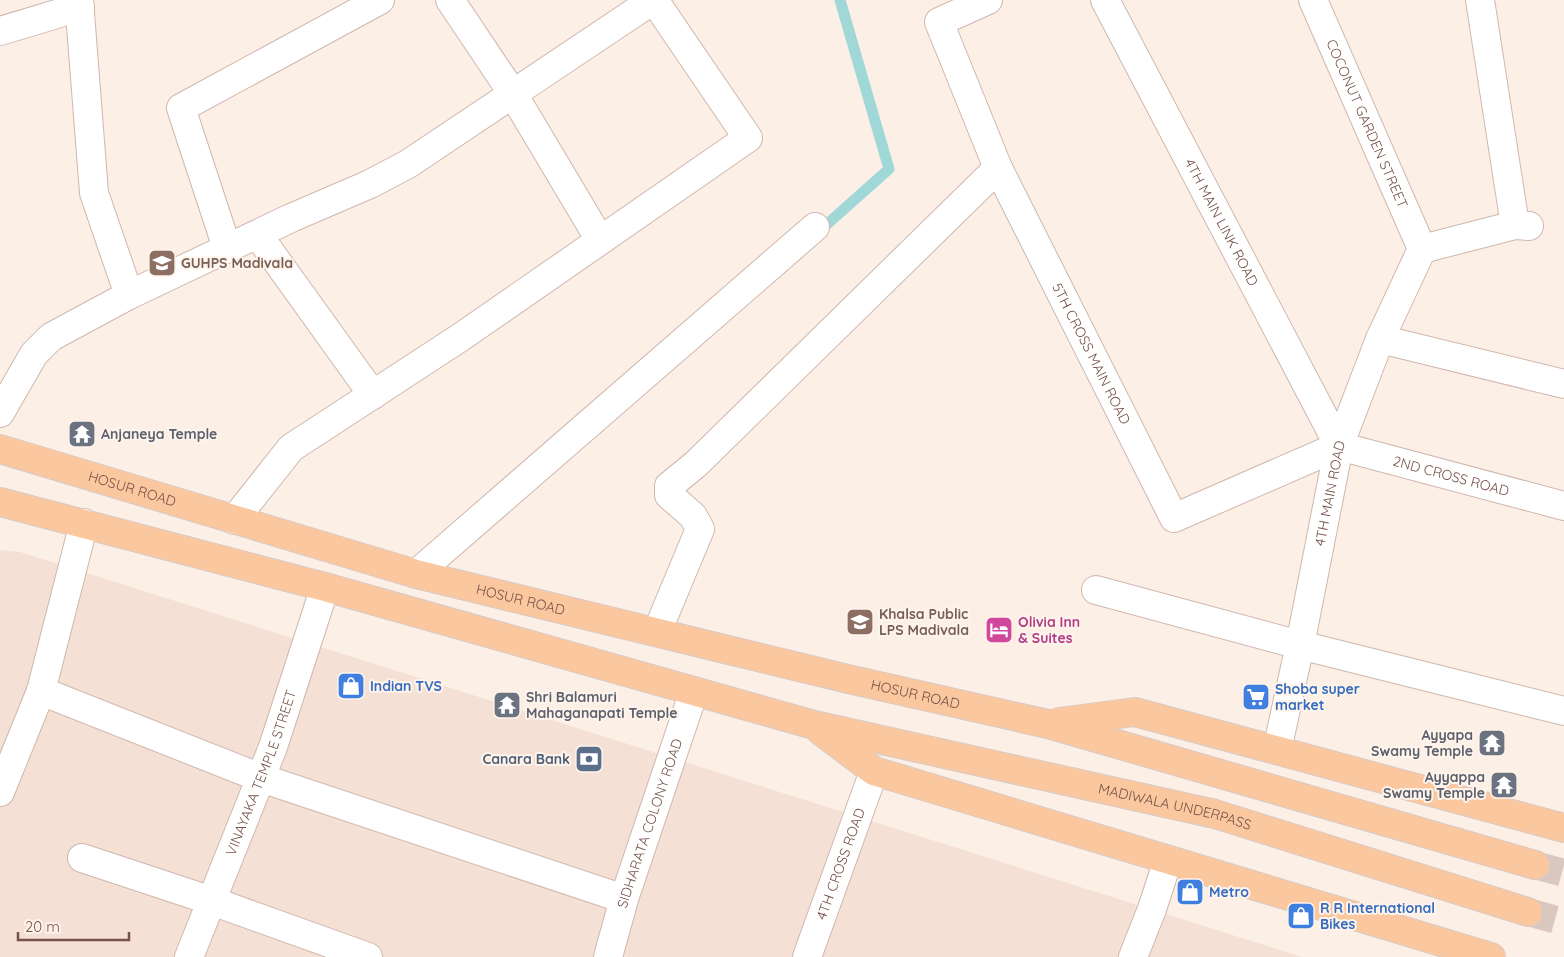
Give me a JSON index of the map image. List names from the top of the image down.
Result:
{
  "streets": {
    "main road": ["HOSUR ROAD", "MADIWALA UNDERPASS"],
    "street": [
      "COCONUT GARDEN STREET",
      "4TH MAIN LINK ROAD",
      "5TH CROSS MAIN ROAD",
      "2ND CROSS ROAD",
      "4TH MAIN ROAD",
      "VINAYAKA TEMPLE STREET",
      "SIDHARATA COLONY ROAD",
      "4TH CROSS ROAD"
    ]
  },
  "crossings": [
    ["COCONUT GARDEN STREET", "4TH MAIN ROAD"],
    ["4TH MAIN LINK ROAD", "5TH CROSS MAIN ROAD"],
    ["4TH MAIN LINK ROAD", "2ND CROSS ROAD"],
    ["4TH MAIN LINK ROAD", "4TH MAIN ROAD"],
    ["5TH CROSS MAIN ROAD", "2ND CROSS ROAD"],
    ["5TH CROSS MAIN ROAD", "4TH MAIN ROAD"],
    ["2ND CROSS ROAD", "4TH MAIN ROAD"]
  ],
  "places": {
    "school or university": ["GUHPS Madivala", "Khalsa Public LPS Madivala"],
    "temple": [
      "Anjaneya Temple",
      "Shri Balamuri Mahaganapati Temple",
      "Ayyapa Swamy Temple",
      "Ayyappa Swamy Temple"
    ],
    "hotel": ["Olivia Inn & Suites"],
    "shop": ["Indian TVS", "Metro", "R R International Bikes"],
    "supermarket": ["Shoba super market"],
    "bank": ["Canara Bank"]
  },
  "scale_bar": "20 m"
}
